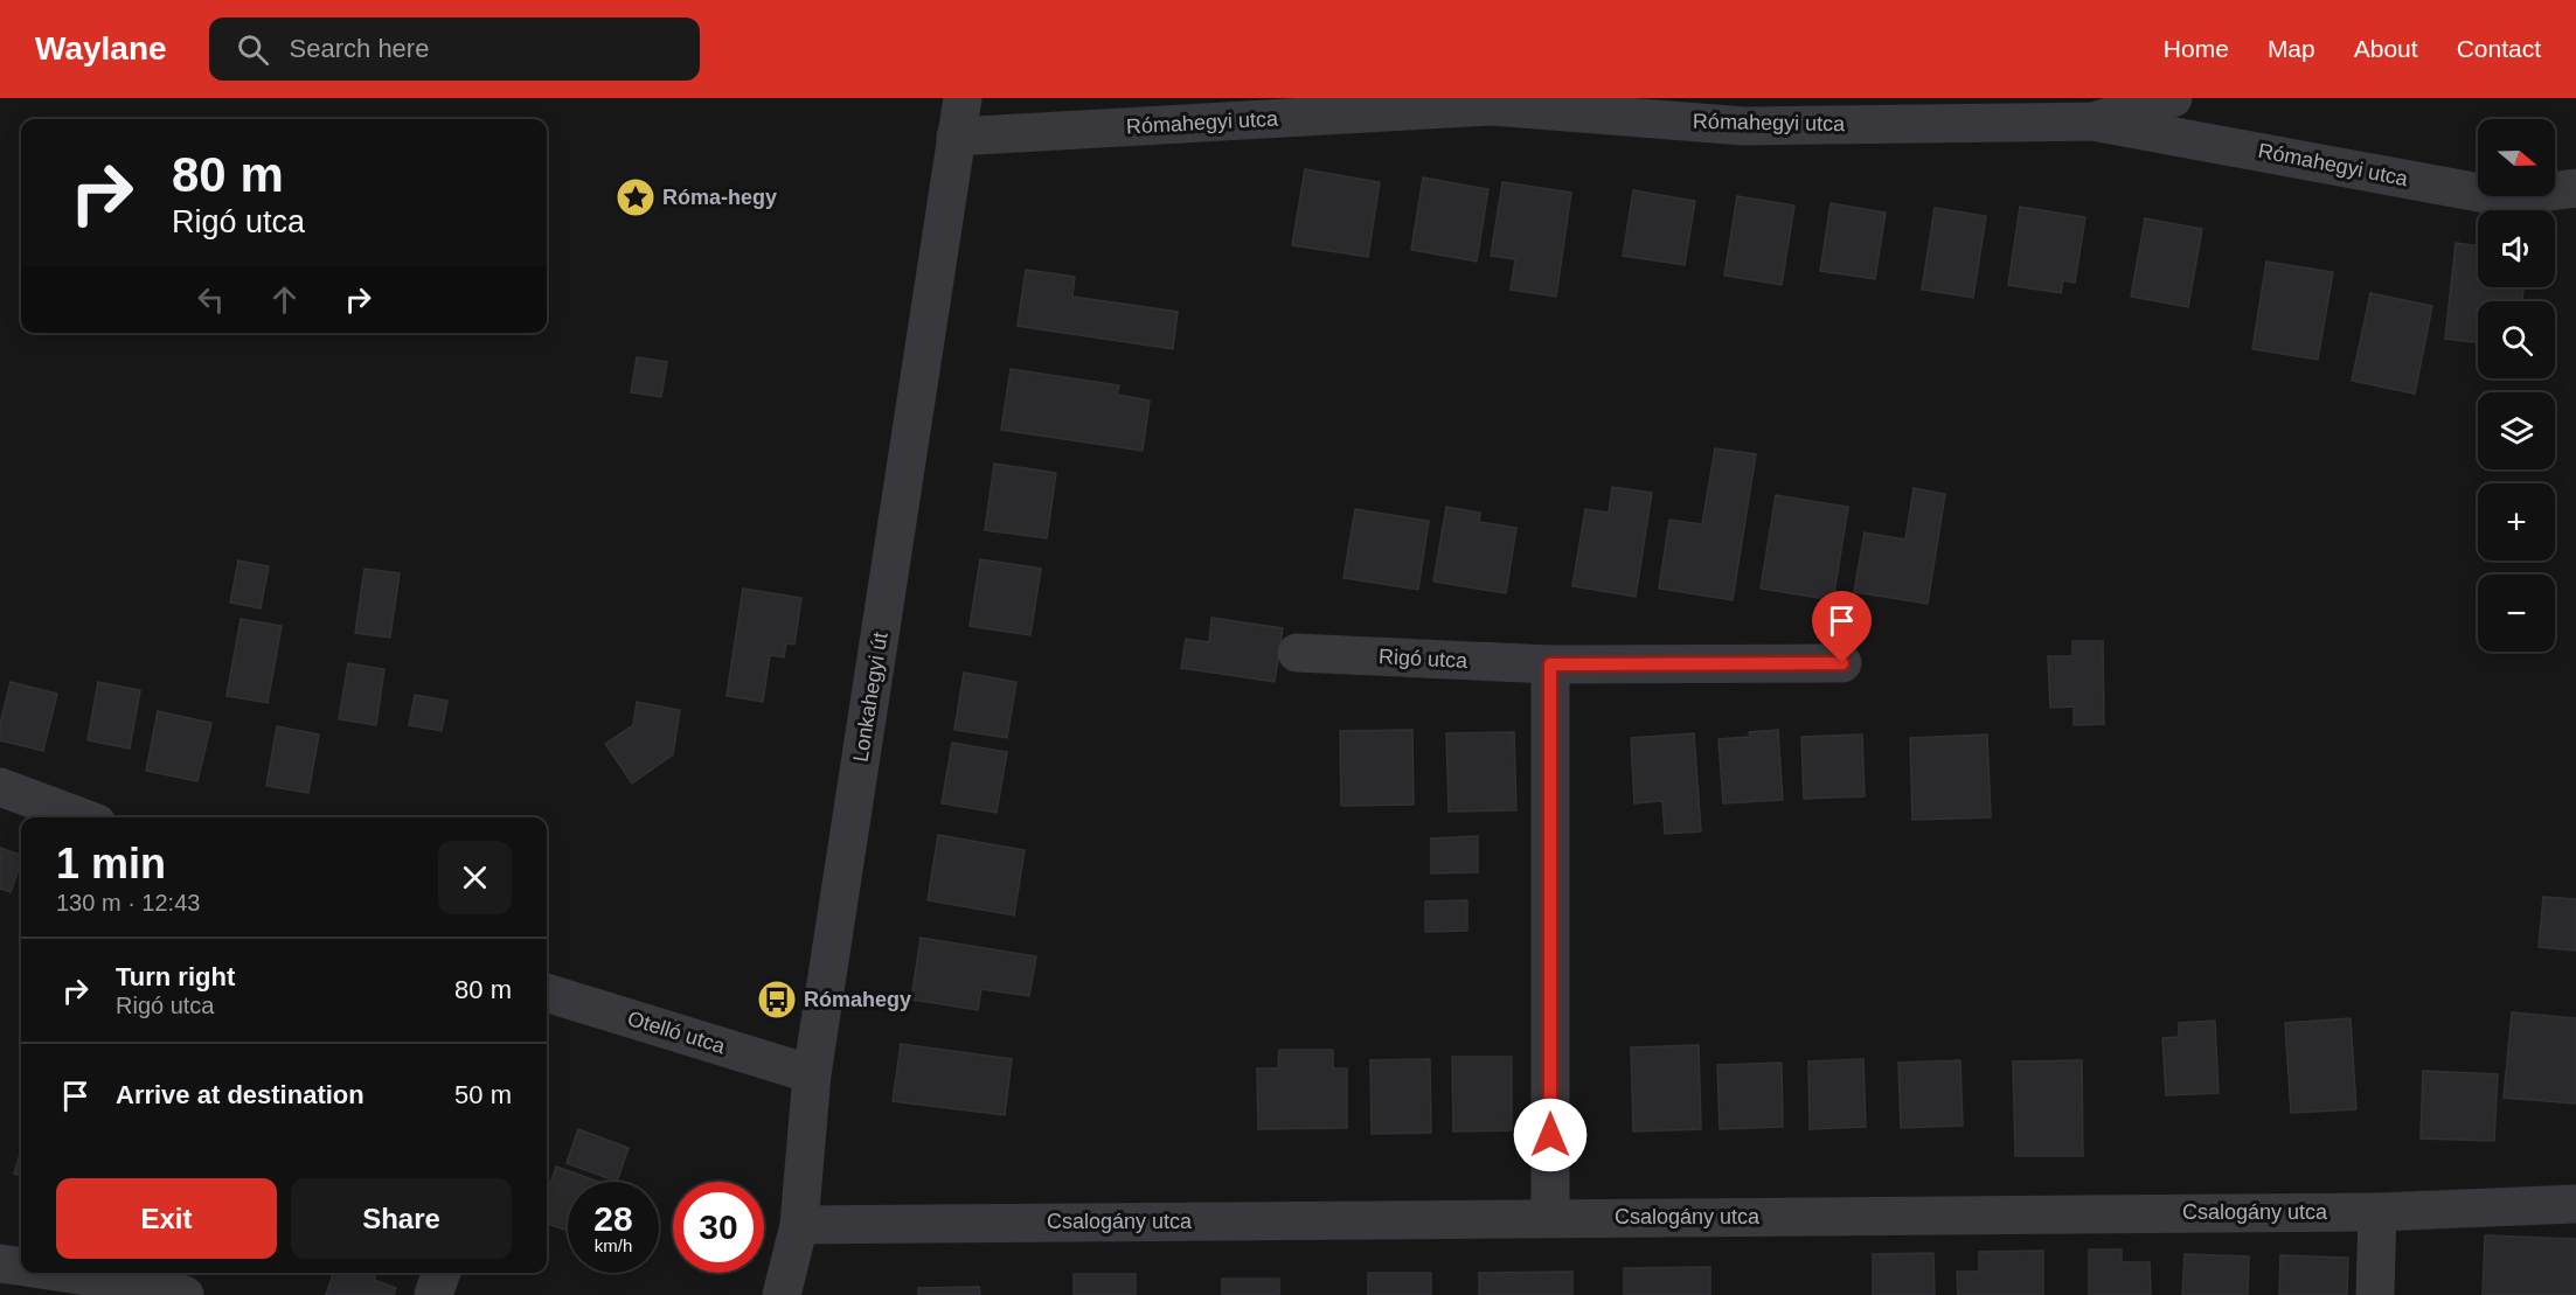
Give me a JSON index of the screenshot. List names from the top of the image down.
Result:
{
  "streets": {
    "street": [
      "Rómahegyi utca",
      "Rigó utca",
      "Lonkahegyi út",
      "Otelló utca",
      "Csalogány utca"
    ]
  },
  "crossings": [
    ["Rómahegyi utca", "Lonkahegyi út"],
    ["Lonkahegyi út", "Otelló utca"],
    ["Lonkahegyi út", "Csalogány utca"]
  ],
  "places": {
    "place": ["Róma-hegy"],
    "bus stop": ["Rómahegy"]
  },
  "north": "right",
  "page": {
    "header": "Waylane",
    "search": "Search here",
    "nav": [
      "Home",
      "Map",
      "About",
      "Contact"
    ],
    "map_buttons": ["+", "−"],
    "turn": ["80 m", "Rigó utca"],
    "heading": ["1 min", "130 m · 12:43"],
    "list": [
      {
        "name": "Turn right",
        "note": "Rigó utca",
        "value": "80 m"
      },
      {
        "name": "Arrive at destination",
        "value": "50 m"
      }
    ],
    "buttons": ["Exit", "Share"],
    "speed": "28 km/h",
    "limit": "30"
  }
}
